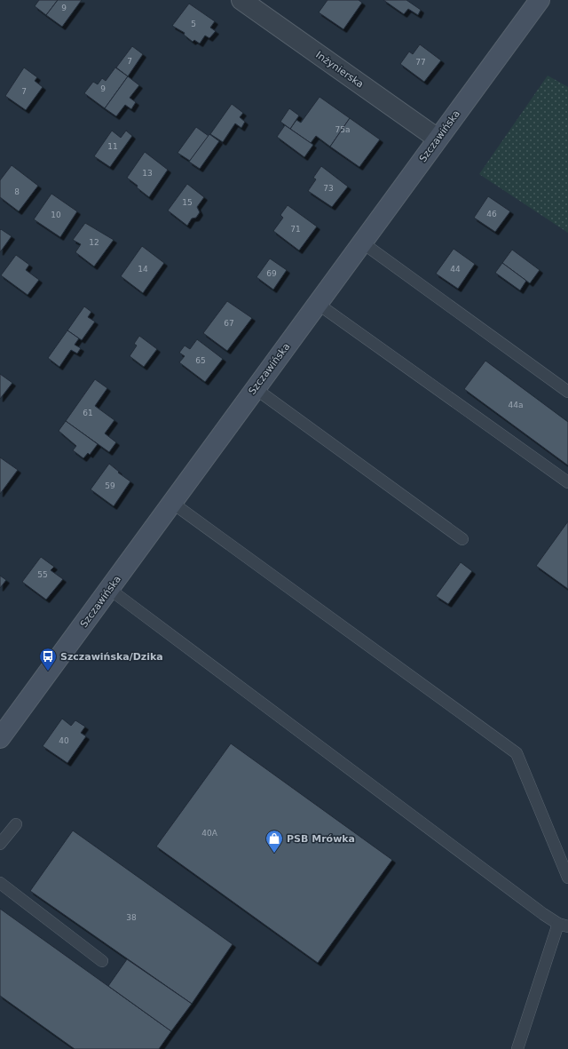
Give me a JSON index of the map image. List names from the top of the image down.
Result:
{
  "streets": {
    "street": ["Inżynierska", "Szczawińska"]
  },
  "crossings": [
    ["Inżynierska", "Szczawińska"]
  ],
  "places": {
    "bus stop": ["Szczawińska/Dzika"],
    "shop": ["PSB Mrówka"]
  },
  "house_numbers": [
    "9",
    "5",
    "7",
    "77",
    "9",
    "7",
    "75a",
    "11",
    "13",
    "73",
    "8",
    "15",
    "46",
    "10",
    "71",
    "12",
    "14",
    "44",
    "69",
    "67",
    "65",
    "44a",
    "61",
    "59",
    "55",
    "40",
    "40A",
    "38"
  ]
}
